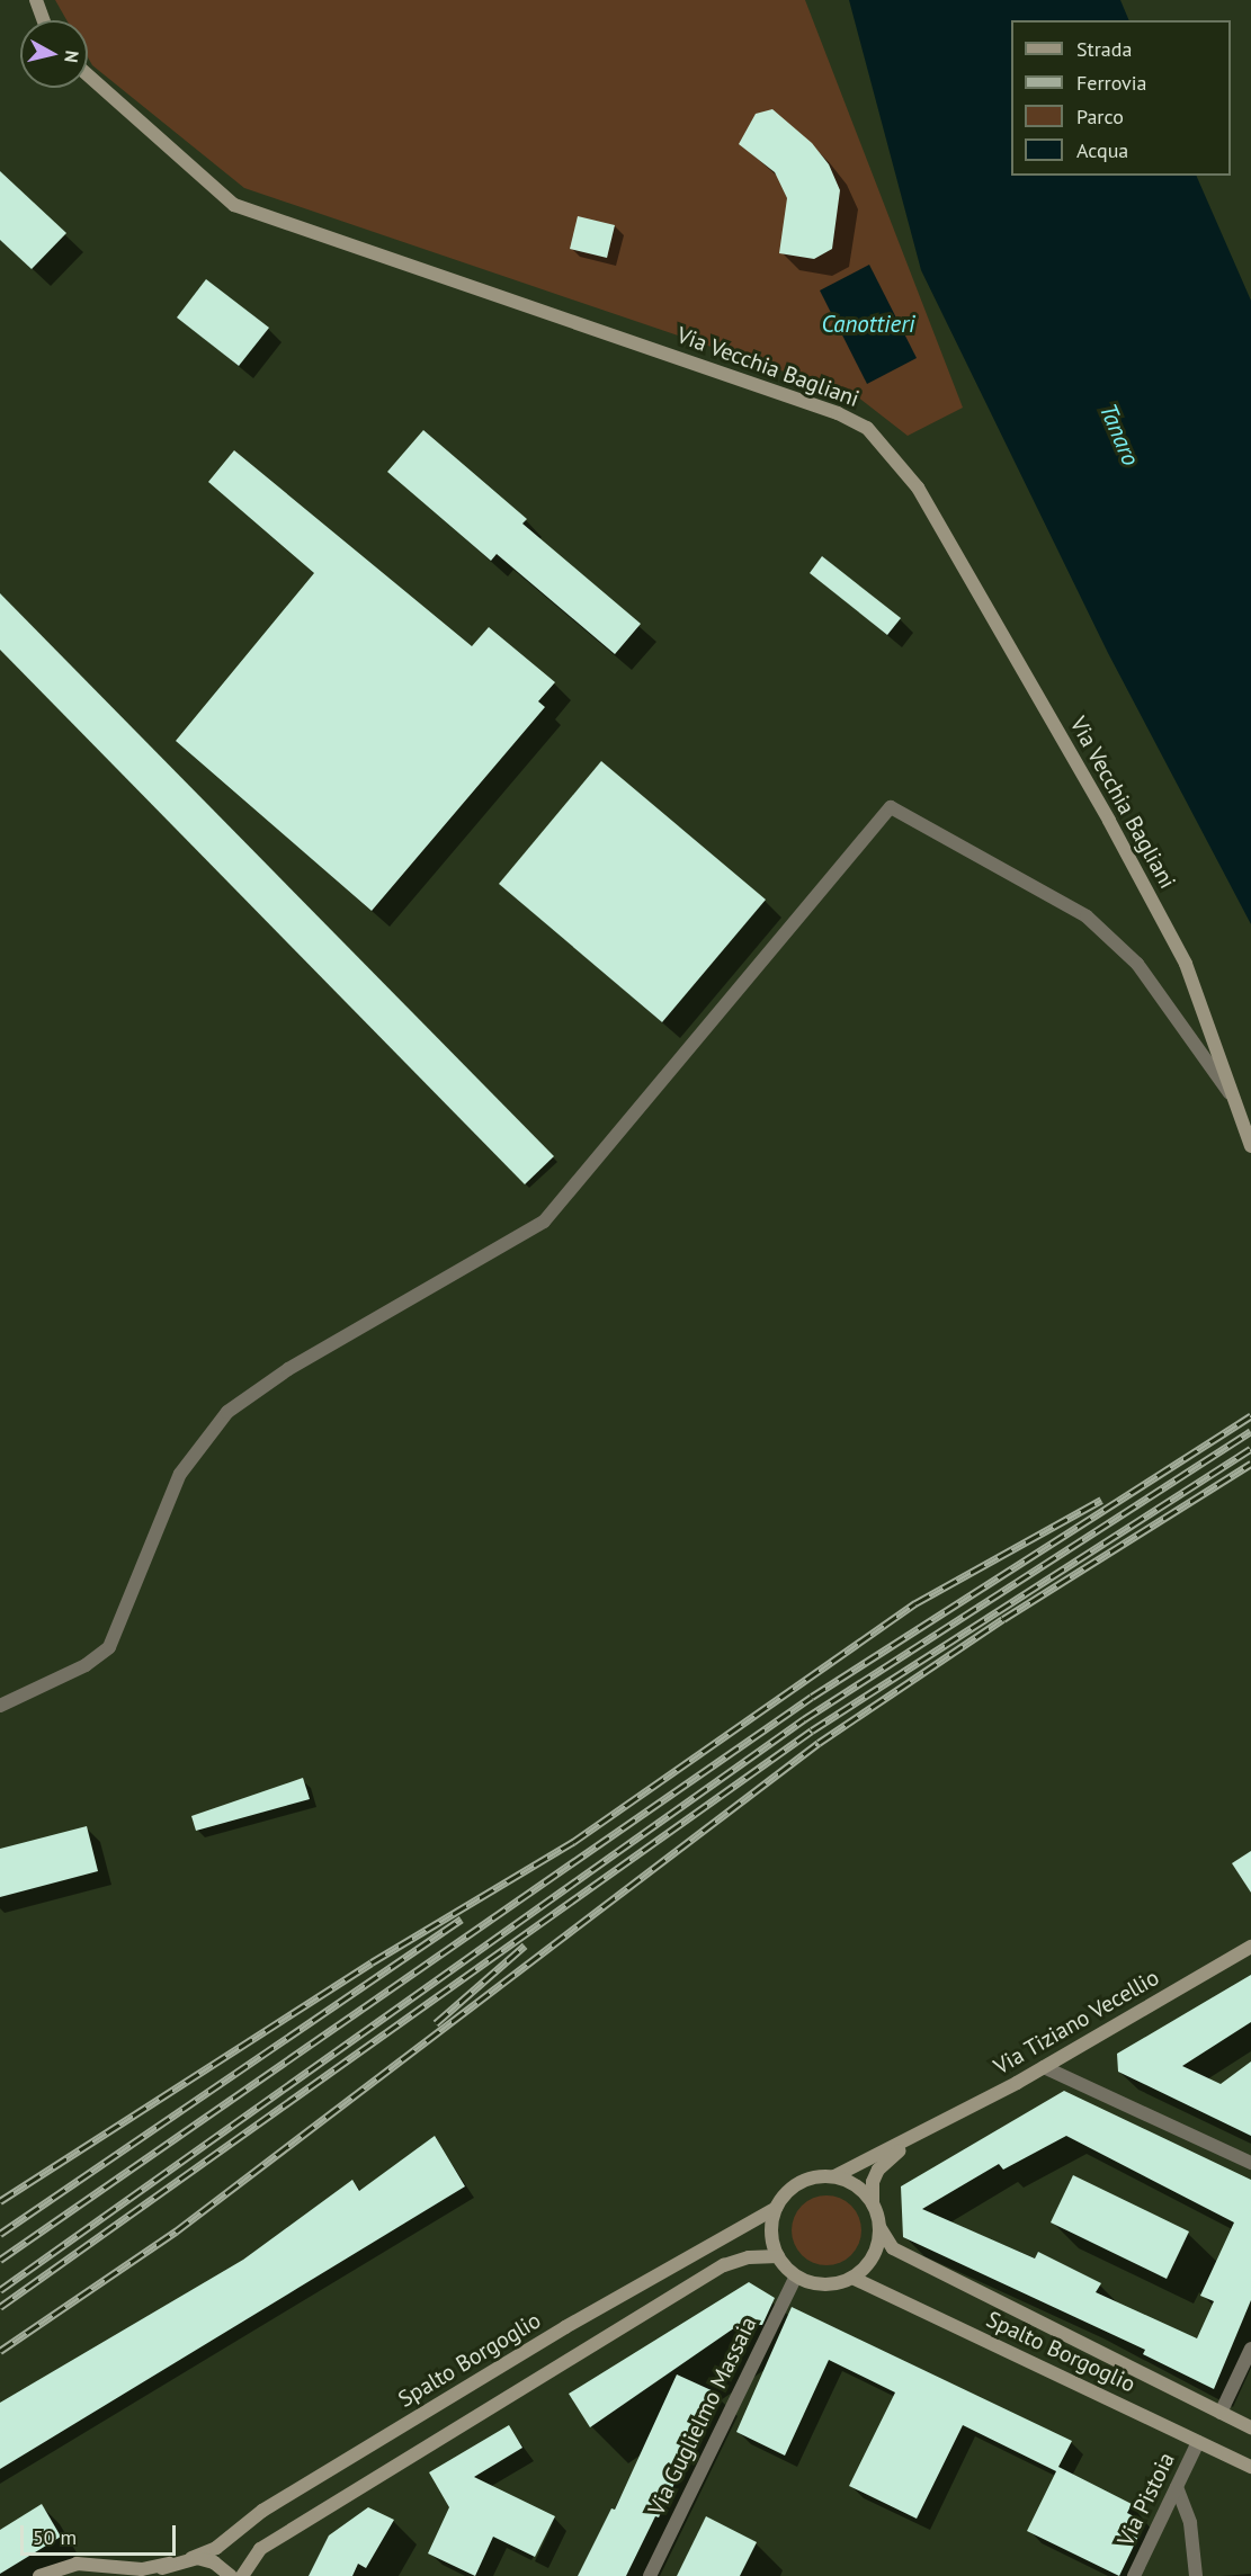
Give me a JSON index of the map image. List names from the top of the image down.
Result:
{
  "streets": {
    "main road": ["Via Vecchia Bagliani", "Via Tiziano Vecellio", "Spalto Borgoglio"],
    "street": ["Via Guglielmo Massaia", "Via Pistoia"]
  },
  "crossings": [
    ["Via Tiziano Vecellio", "Spalto Borgoglio"],
    ["Spalto Borgoglio", "Via Guglielmo Massaia"],
    ["Spalto Borgoglio", "Via Pistoia"]
  ],
  "water": ["Canottieri", "Tanaro"],
  "legend": [
    "Strada",
    "Ferrovia",
    "Parco",
    "Acqua"
  ],
  "scale_bar": "50 m",
  "north": "right"
}
